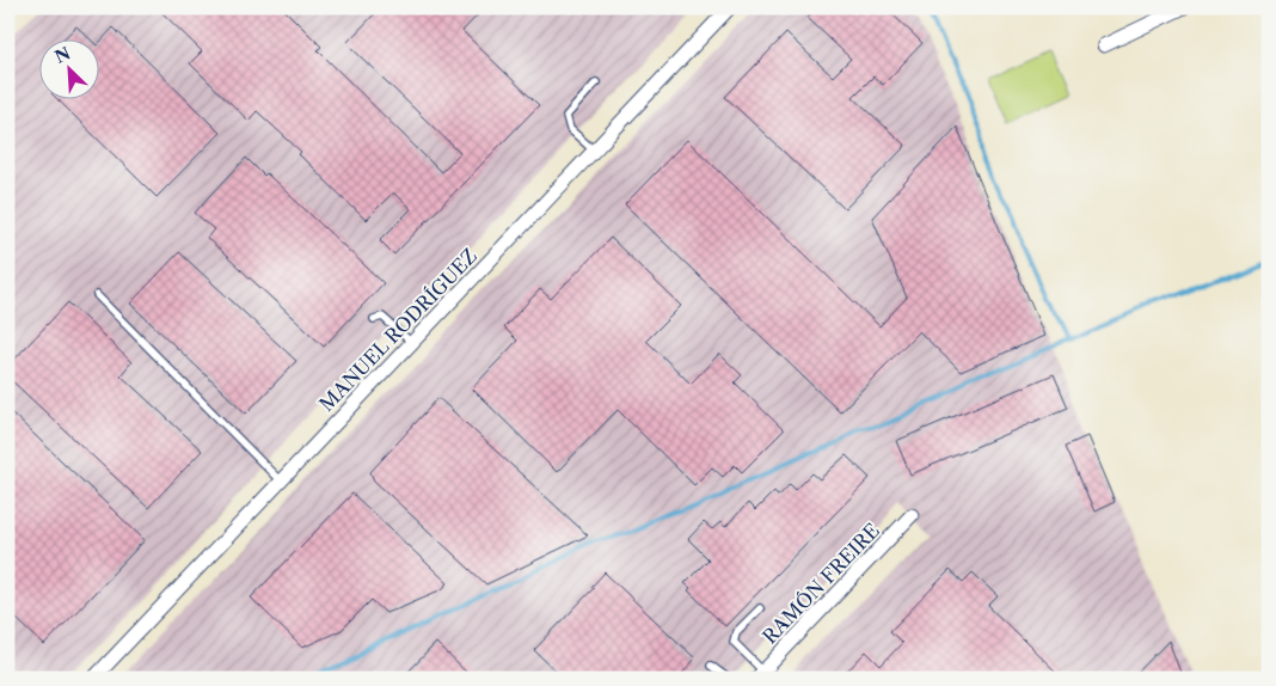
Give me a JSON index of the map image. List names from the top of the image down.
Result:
{
  "streets": {
    "street": ["MANUEL RODRÍGUEZ", "RAMÓN FREIRE"]
  },
  "north": "top left"
}
